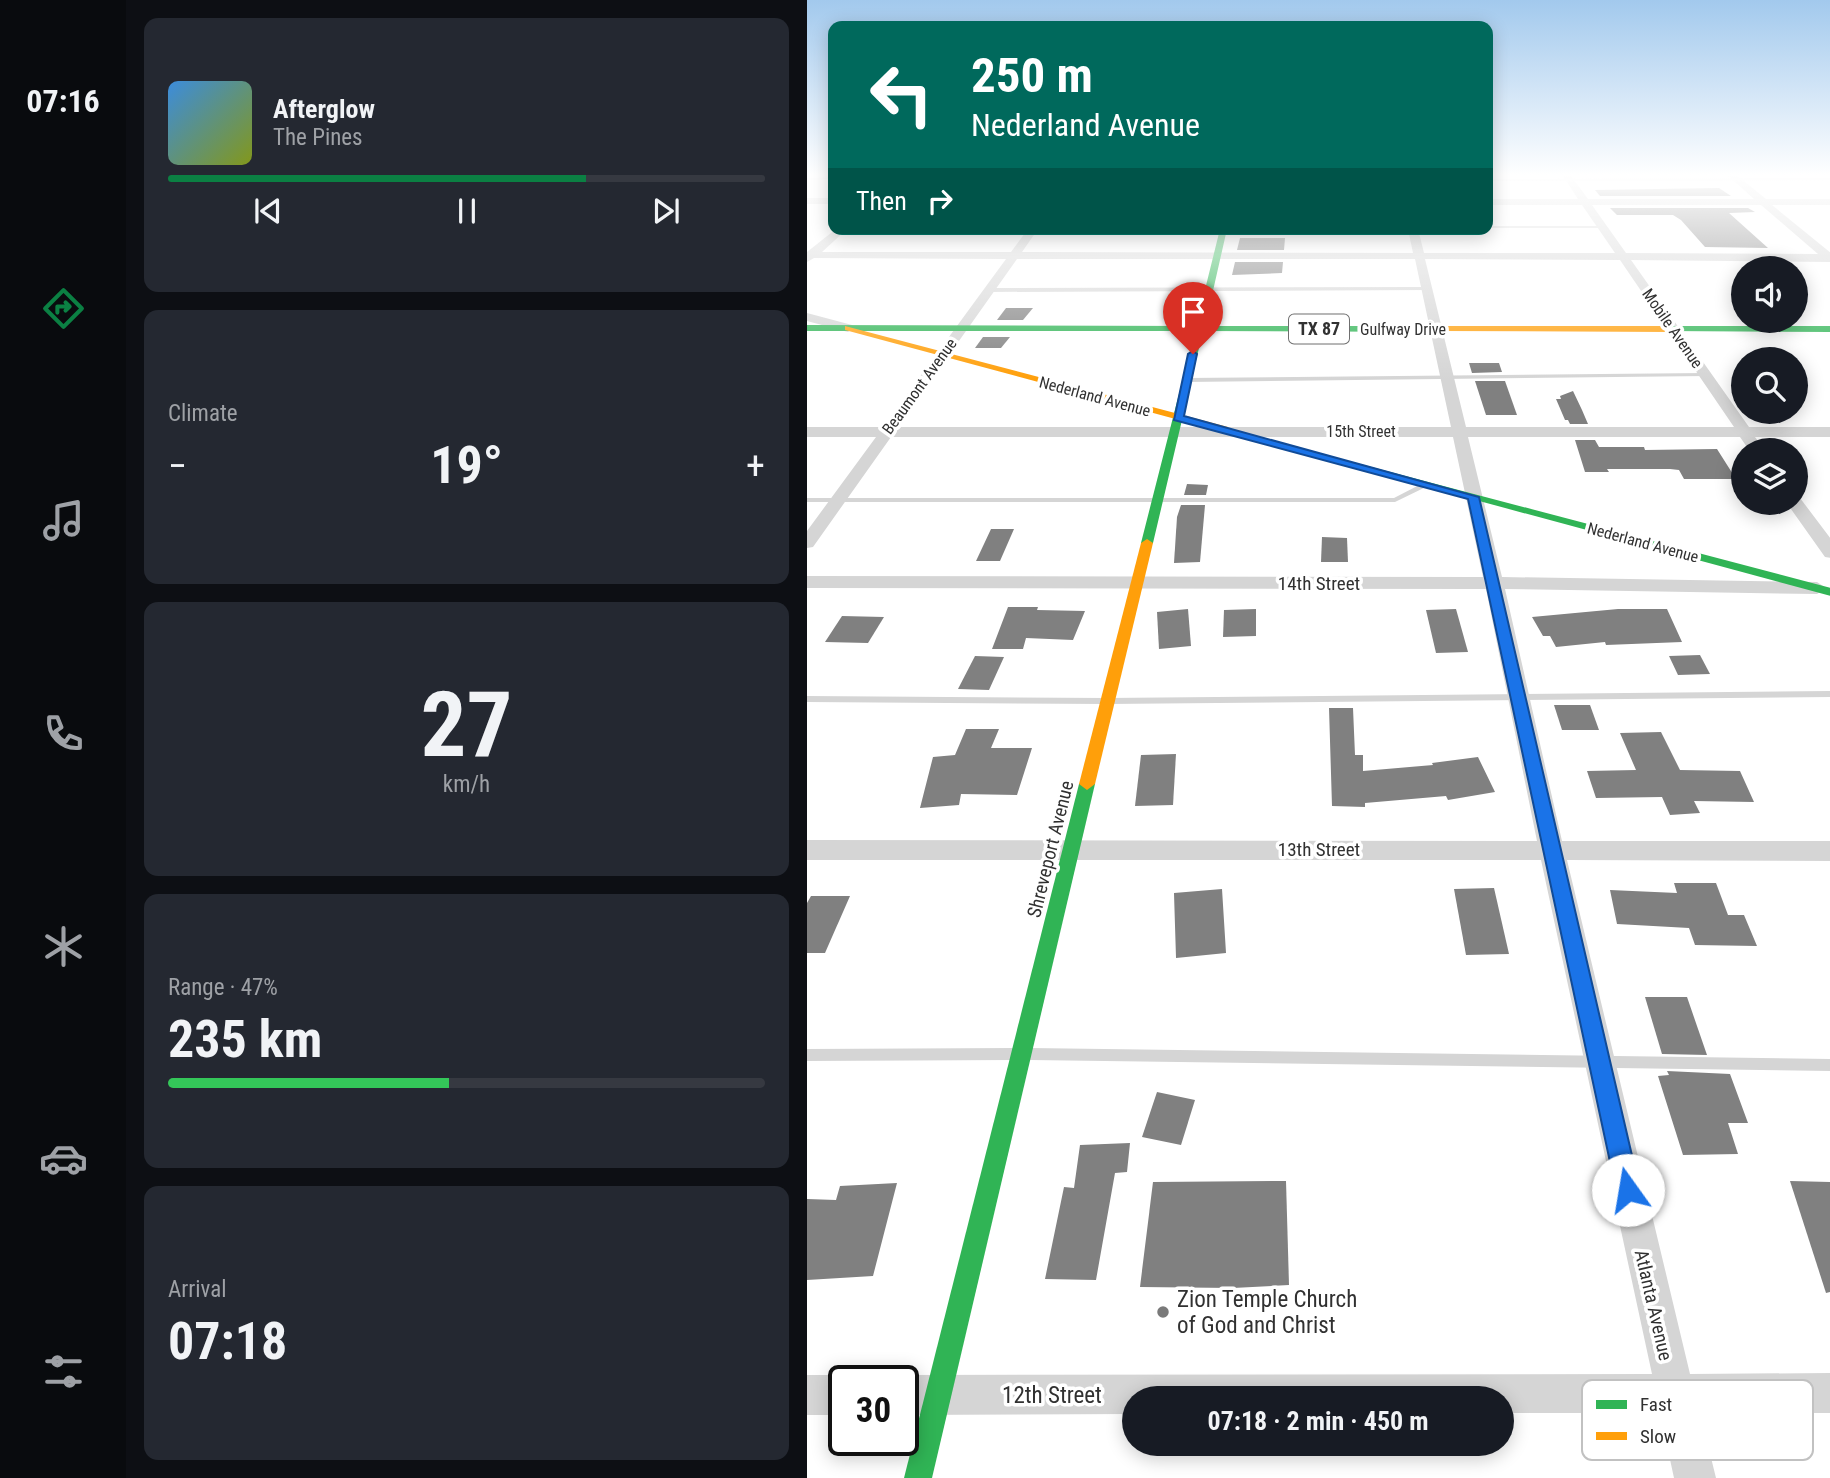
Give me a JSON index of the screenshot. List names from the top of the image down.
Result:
{
  "streets": {
    "street": [
      "Mobile Avenue",
      "TX 87",
      "Gulfway Drive",
      "Beaumont Avenue",
      "Nederland Avenue",
      "15th Street",
      "14th Street",
      "Shreveport Avenue",
      "13th Street",
      "Atlanta Avenue",
      "12th Street"
    ]
  },
  "crossings": [
    ["Mobile Avenue", "Gulfway Drive"],
    ["Mobile Avenue", "15th Street"],
    ["Gulfway Drive", "Beaumont Avenue"],
    ["Gulfway Drive", "Nederland Avenue"],
    ["Gulfway Drive", "Shreveport Avenue"],
    ["Gulfway Drive", "Atlanta Avenue"],
    ["Beaumont Avenue", "Nederland Avenue"],
    ["Nederland Avenue", "15th Street"],
    ["Nederland Avenue", "14th Street"],
    ["Nederland Avenue", "Shreveport Avenue"],
    ["Nederland Avenue", "Atlanta Avenue"],
    ["15th Street", "Atlanta Avenue"],
    ["14th Street", "Shreveport Avenue"],
    ["14th Street", "Atlanta Avenue"],
    ["Shreveport Avenue", "13th Street"],
    ["Shreveport Avenue", "12th Street"],
    ["13th Street", "Atlanta Avenue"]
  ],
  "places": ["Zion Temple Church of God and Christ"],
  "legend": ["Fast", "Slow"],
  "page": {
    "tabs": "07:16",
    "turn": ["250 m", "Nederland Avenue"],
    "song": ["Afterglow", "The Pines"],
    "then": "Then",
    "tile": [
      "Climate",
      ["27", "km/h"],
      ["Range · 47%", "235 km"],
      ["Arrival", "07:18"]
    ],
    "heat": ["−", "19°", "+"],
    "limit": "30",
    "trip": "07:18 · 2 min · 450 m"
  }
}
